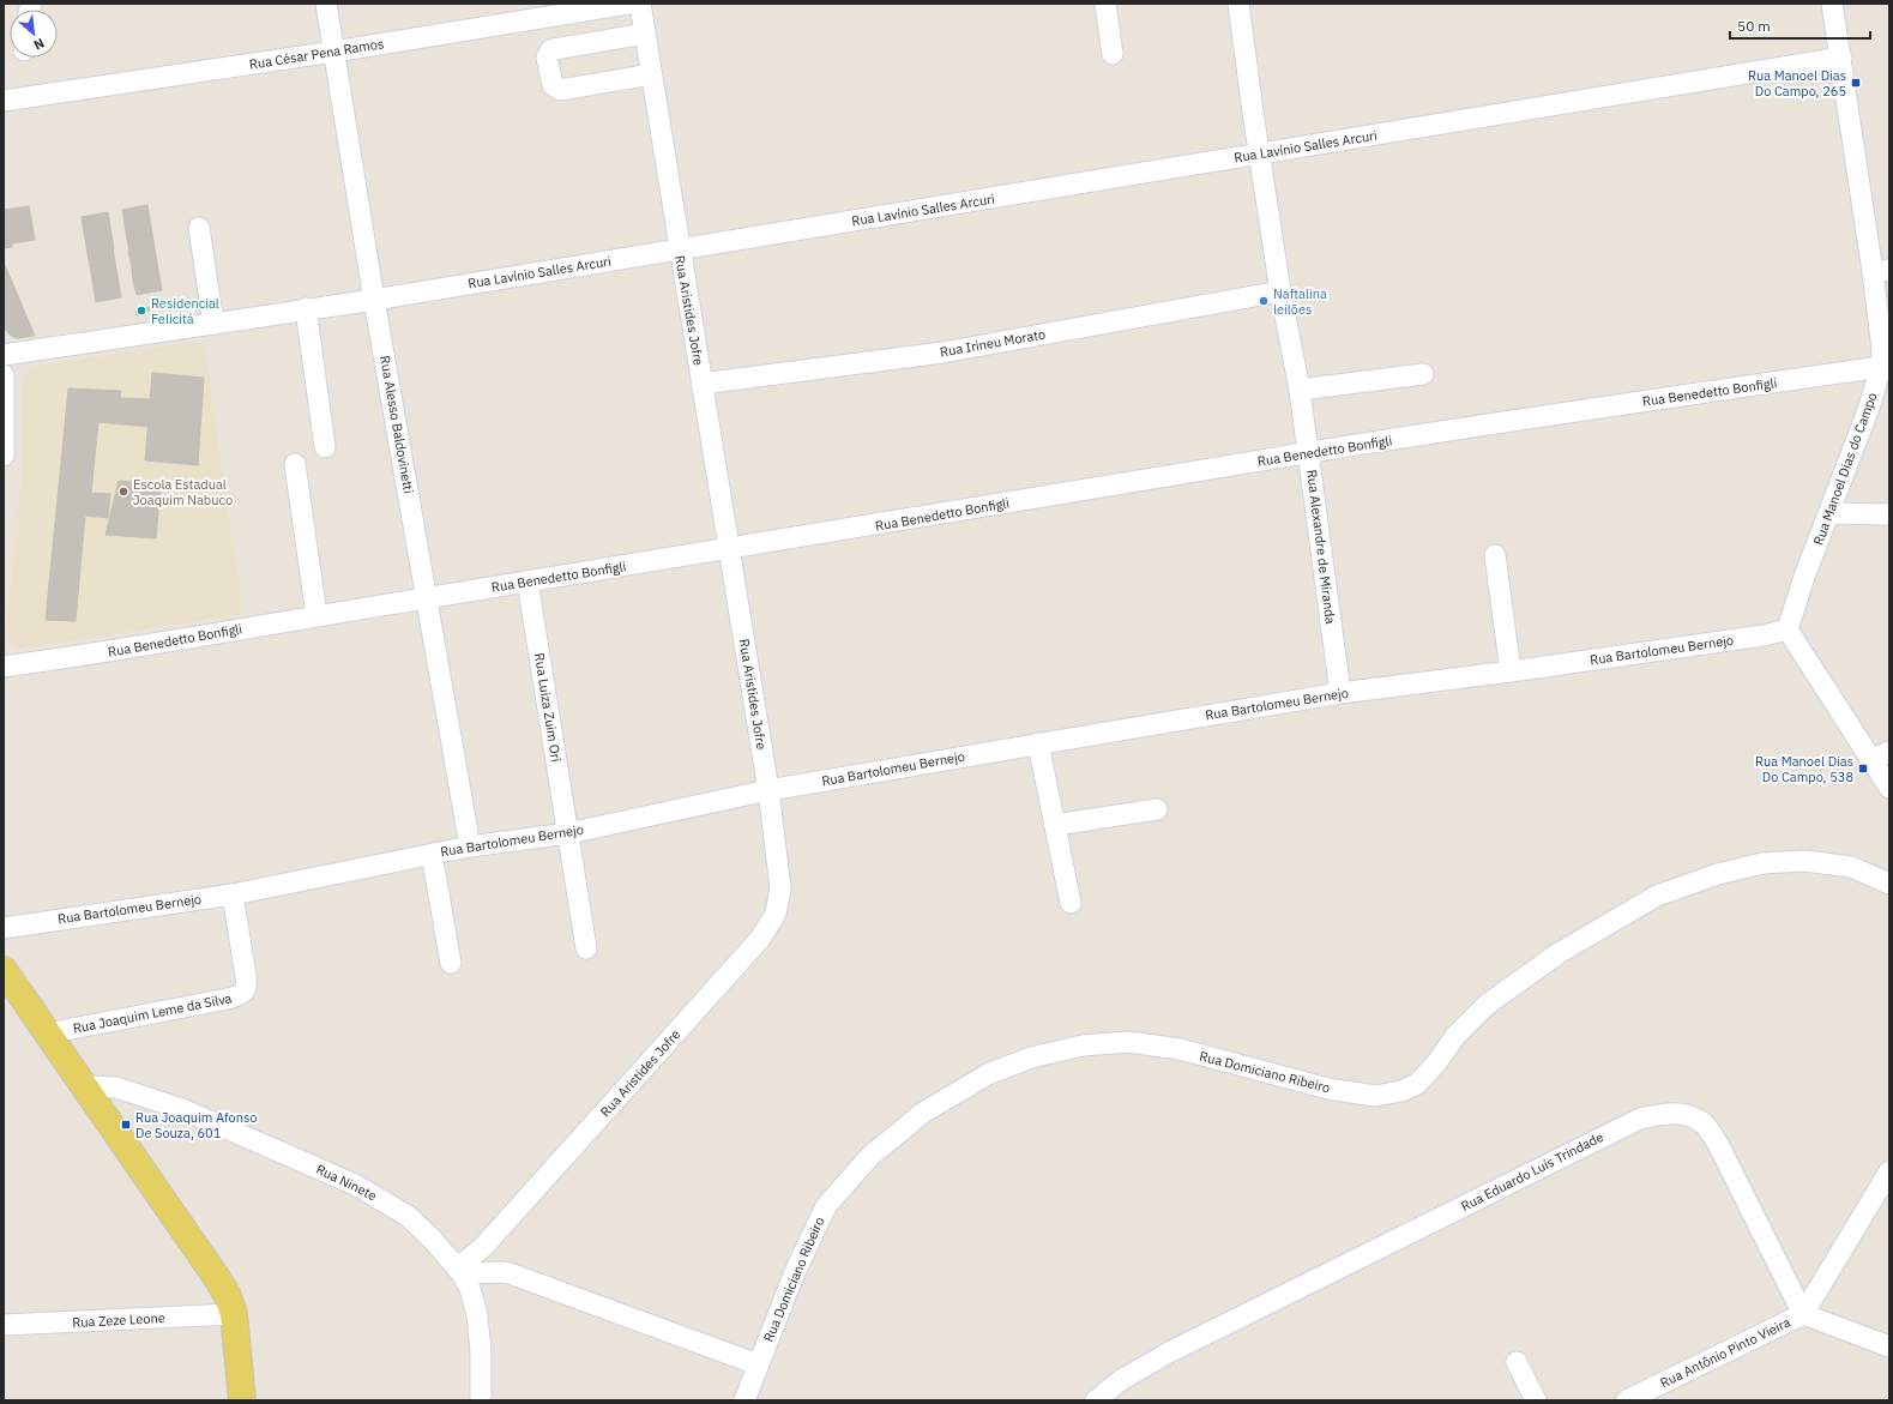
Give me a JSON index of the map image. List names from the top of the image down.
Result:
{
  "streets": {
    "street": [
      "Rua César Pena Ramos",
      "Rua Lavínio Salles Arcuri",
      "Rua Aristides Jofre",
      "Rua Irineu Morato",
      "Rua Benedetto Bonfigli",
      "Rua Alesso Baldovinetti",
      "Rua Manoel Dias do Campo",
      "Rua Alexandre de Miranda",
      "Rua Bartolomeu Bernejo",
      "Rua Luiza Zuim Ori",
      "Rua Joaquim Leme da Silva",
      "Rua Domiciano Ribeiro",
      "Rua Eduardo Luís Trindade",
      "Rua Ninete",
      "Rua Zeze Leone",
      "Rua Antônio Pinto Vieira"
    ]
  },
  "crossings": [
    ["Rua César Pena Ramos", "Rua Alesso Baldovinetti"],
    ["Rua Lavínio Salles Arcuri", "Rua Aristides Jofre"],
    ["Rua Lavínio Salles Arcuri", "Rua Alesso Baldovinetti"],
    ["Rua Lavínio Salles Arcuri", "Rua Manoel Dias do Campo"],
    ["Rua Lavínio Salles Arcuri", "Rua Alexandre de Miranda"],
    ["Rua Aristides Jofre", "Rua Irineu Morato"],
    ["Rua Aristides Jofre", "Rua Benedetto Bonfigli"],
    ["Rua Aristides Jofre", "Rua Bartolomeu Bernejo"],
    ["Rua Aristides Jofre", "Rua Ninete"],
    ["Rua Irineu Morato", "Rua Alexandre de Miranda"],
    ["Rua Benedetto Bonfigli", "Rua Alesso Baldovinetti"],
    ["Rua Benedetto Bonfigli", "Rua Manoel Dias do Campo"],
    ["Rua Benedetto Bonfigli", "Rua Alexandre de Miranda"],
    ["Rua Benedetto Bonfigli", "Rua Luiza Zuim Ori"],
    ["Rua Alesso Baldovinetti", "Rua Bartolomeu Bernejo"],
    ["Rua Manoel Dias do Campo", "Rua Bartolomeu Bernejo"],
    ["Rua Alexandre de Miranda", "Rua Bartolomeu Bernejo"],
    ["Rua Bartolomeu Bernejo", "Rua Luiza Zuim Ori"],
    ["Rua Bartolomeu Bernejo", "Rua Joaquim Leme da Silva"],
    ["Rua Eduardo Luís Trindade", "Rua Antônio Pinto Vieira"]
  ],
  "places": {
    "transit": ["Rua Manoel Dias Do Campo, 265", "Rua Manoel Dias Do Campo, 538", "Rua Joaquim Afonso De Souza, 601"],
    "other": ["Naftalina leilões", "Residencial Felicitá", "Escola Estadual Joaquim Nabuco"]
  },
  "scale_bar": "50 m",
  "north": "bottom right"
}
